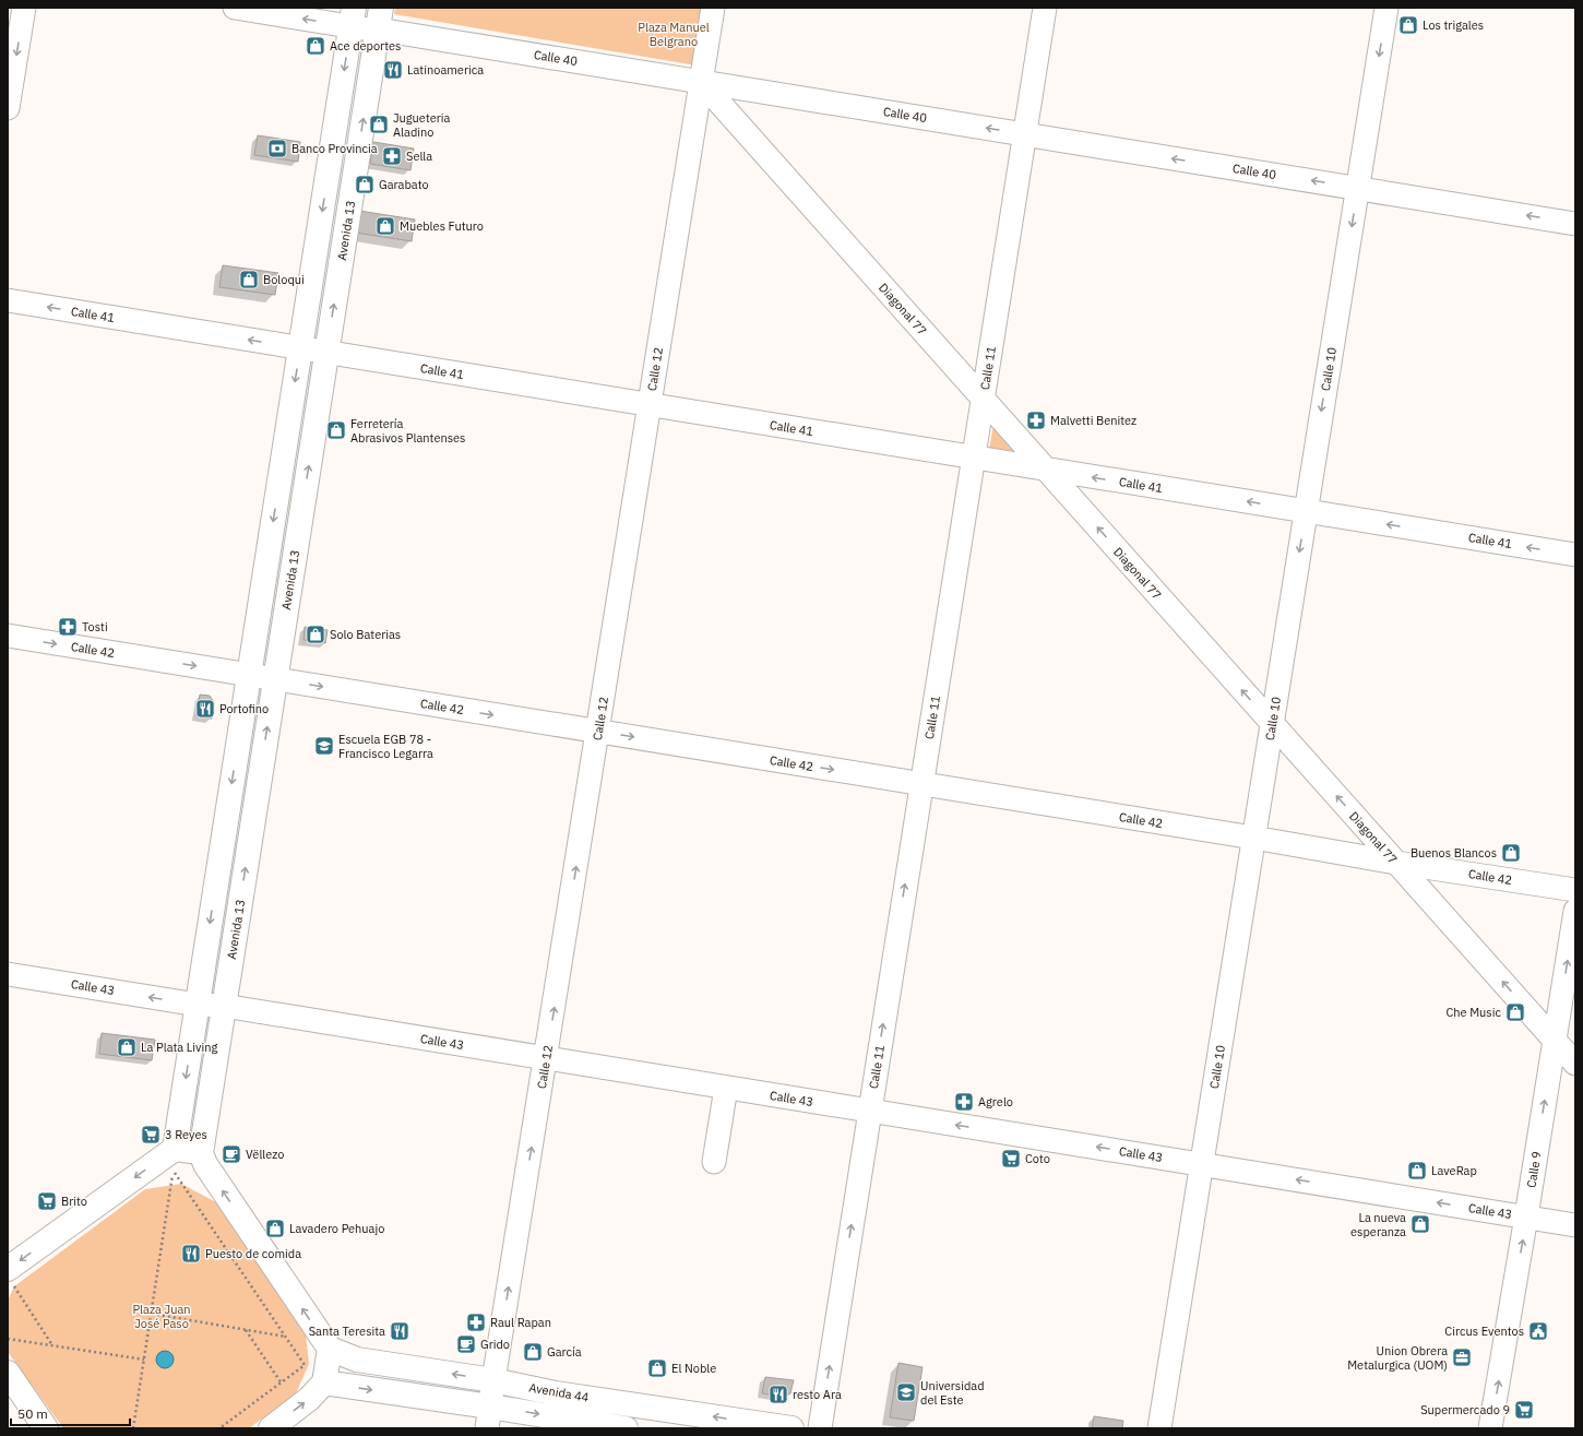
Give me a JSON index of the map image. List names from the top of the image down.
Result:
{
  "streets": {
    "main road": ["Avenida 13", "Avenida 44"],
    "street": [
      "Calle 40",
      "Diagonal 77",
      "Calle 41",
      "Calle 11",
      "Calle 12",
      "Calle 10",
      "Calle 42",
      "Calle 43",
      "Calle 9"
    ]
  },
  "crossings": [
    ["Calle 40", "Avenida 13"],
    ["Calle 40", "Diagonal 77"],
    ["Calle 40", "Calle 11"],
    ["Calle 40", "Calle 12"],
    ["Calle 40", "Calle 10"],
    ["Avenida 13", "Calle 41"],
    ["Avenida 13", "Calle 42"],
    ["Avenida 13", "Calle 43"],
    ["Diagonal 77", "Calle 41"],
    ["Diagonal 77", "Calle 11"],
    ["Diagonal 77", "Calle 12"],
    ["Diagonal 77", "Calle 10"],
    ["Diagonal 77", "Calle 42"],
    ["Diagonal 77", "Calle 9"],
    ["Calle 41", "Calle 11"],
    ["Calle 41", "Calle 12"],
    ["Calle 41", "Calle 10"],
    ["Calle 11", "Calle 42"],
    ["Calle 11", "Calle 43"],
    ["Calle 12", "Calle 42"],
    ["Calle 12", "Calle 43"],
    ["Calle 12", "Avenida 44"],
    ["Calle 10", "Calle 42"],
    ["Calle 10", "Calle 43"],
    ["Calle 43", "Calle 9"]
  ],
  "one_way": [
    "Calle 40",
    "Diagonal 77",
    "Calle 41",
    "Calle 11",
    "Calle 12",
    "Calle 10",
    "Calle 42",
    "Calle 43",
    "Calle 9"
  ],
  "parks": ["Plaza Manuel Belgrano", "Plaza Juan José Paso"],
  "places": {
    "shop": [
      "Los trigales",
      "Ace deportes",
      "Jugueteria Aladino",
      "Garabato",
      "Muebles Futuro",
      "Boloqui",
      "Ferretería Abrasivos Plantenses",
      "Solo Baterias",
      "Buenos Blancos",
      "Che Music",
      "La Plata Living",
      "LaveRap",
      "La nueva esperanza",
      "Lavadero Pehuajo",
      "García",
      "El Noble"
    ],
    "restaurant": [
      "Latinoamerica",
      "Portofino",
      "Puesto de comida",
      "Santa Teresita",
      "resto Ara"
    ],
    "bank": ["Banco Provincia"],
    "pharmacy": [
      "Sella",
      "Malvetti Benitez",
      "Tosti",
      "Agrelo",
      "Raul Rapan"
    ],
    "school or university": ["Escuela EGB 78 - Francisco Legarra", "Universidad del Este"],
    "supermarket": [
      "3 Reyes",
      "Coto",
      "Brito",
      "Supermercado 9"
    ],
    "cafe": ["Vëllezo", "Grido"],
    "public building": ["Circus Eventos"],
    "office": ["Union Obrera Metalurgica (UOM)"]
  },
  "scale_bar": "50 m"
}
